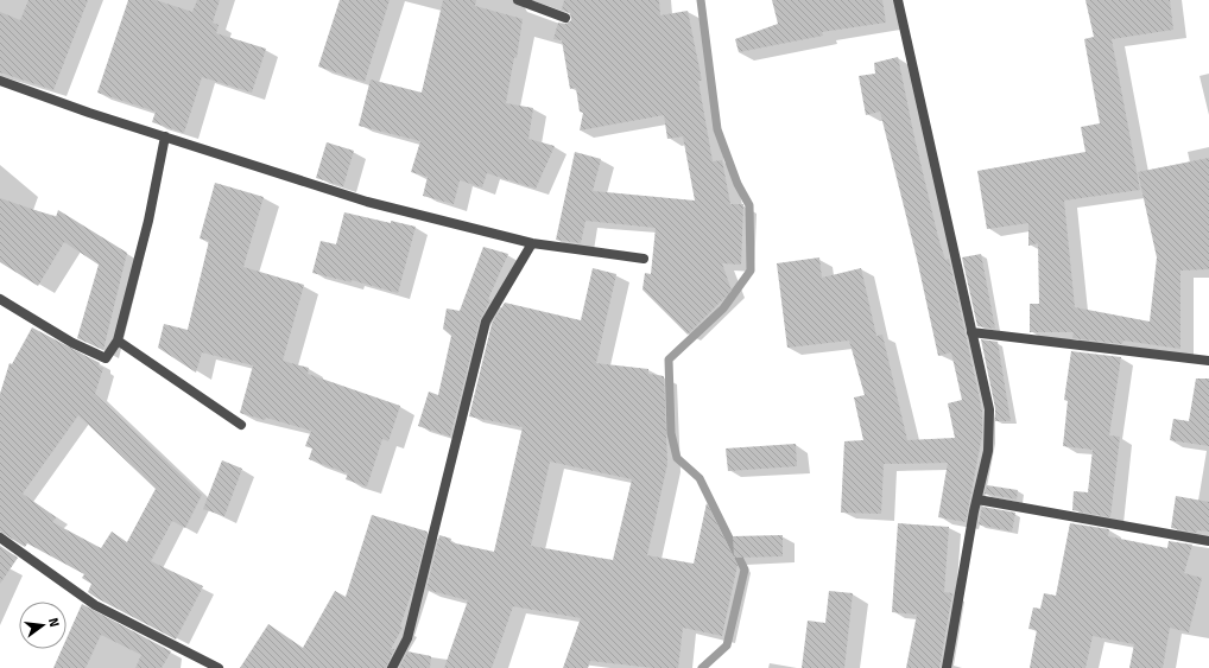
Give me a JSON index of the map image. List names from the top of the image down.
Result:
{
  "north": "right"
}
